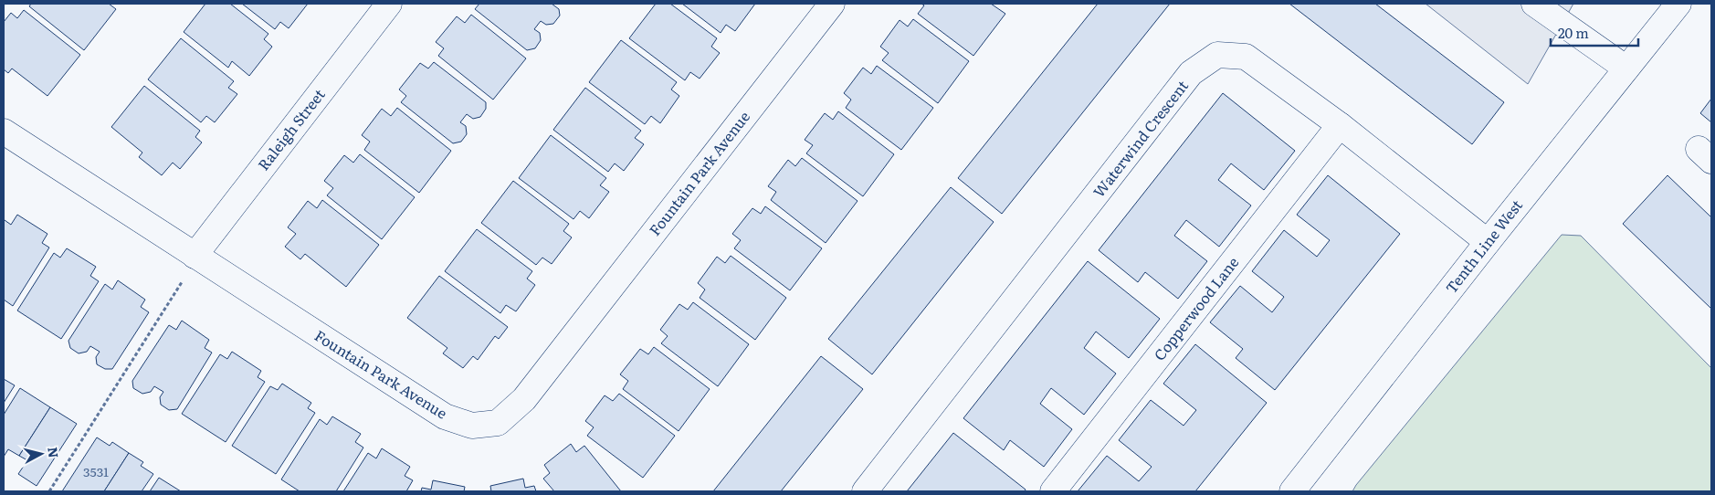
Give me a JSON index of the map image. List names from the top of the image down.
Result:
{
  "streets": {
    "street": [
      "Raleigh Street",
      "Waterwind Crescent",
      "Fountain Park Avenue",
      "Tenth Line West",
      "Copperwood Lane"
    ]
  },
  "crossings": [
    ["Raleigh Street", "Fountain Park Avenue"],
    ["Waterwind Crescent", "Tenth Line West"],
    ["Waterwind Crescent", "Copperwood Lane"]
  ],
  "house_numbers": ["3531"],
  "scale_bar": "20 m",
  "north": "right"
}
